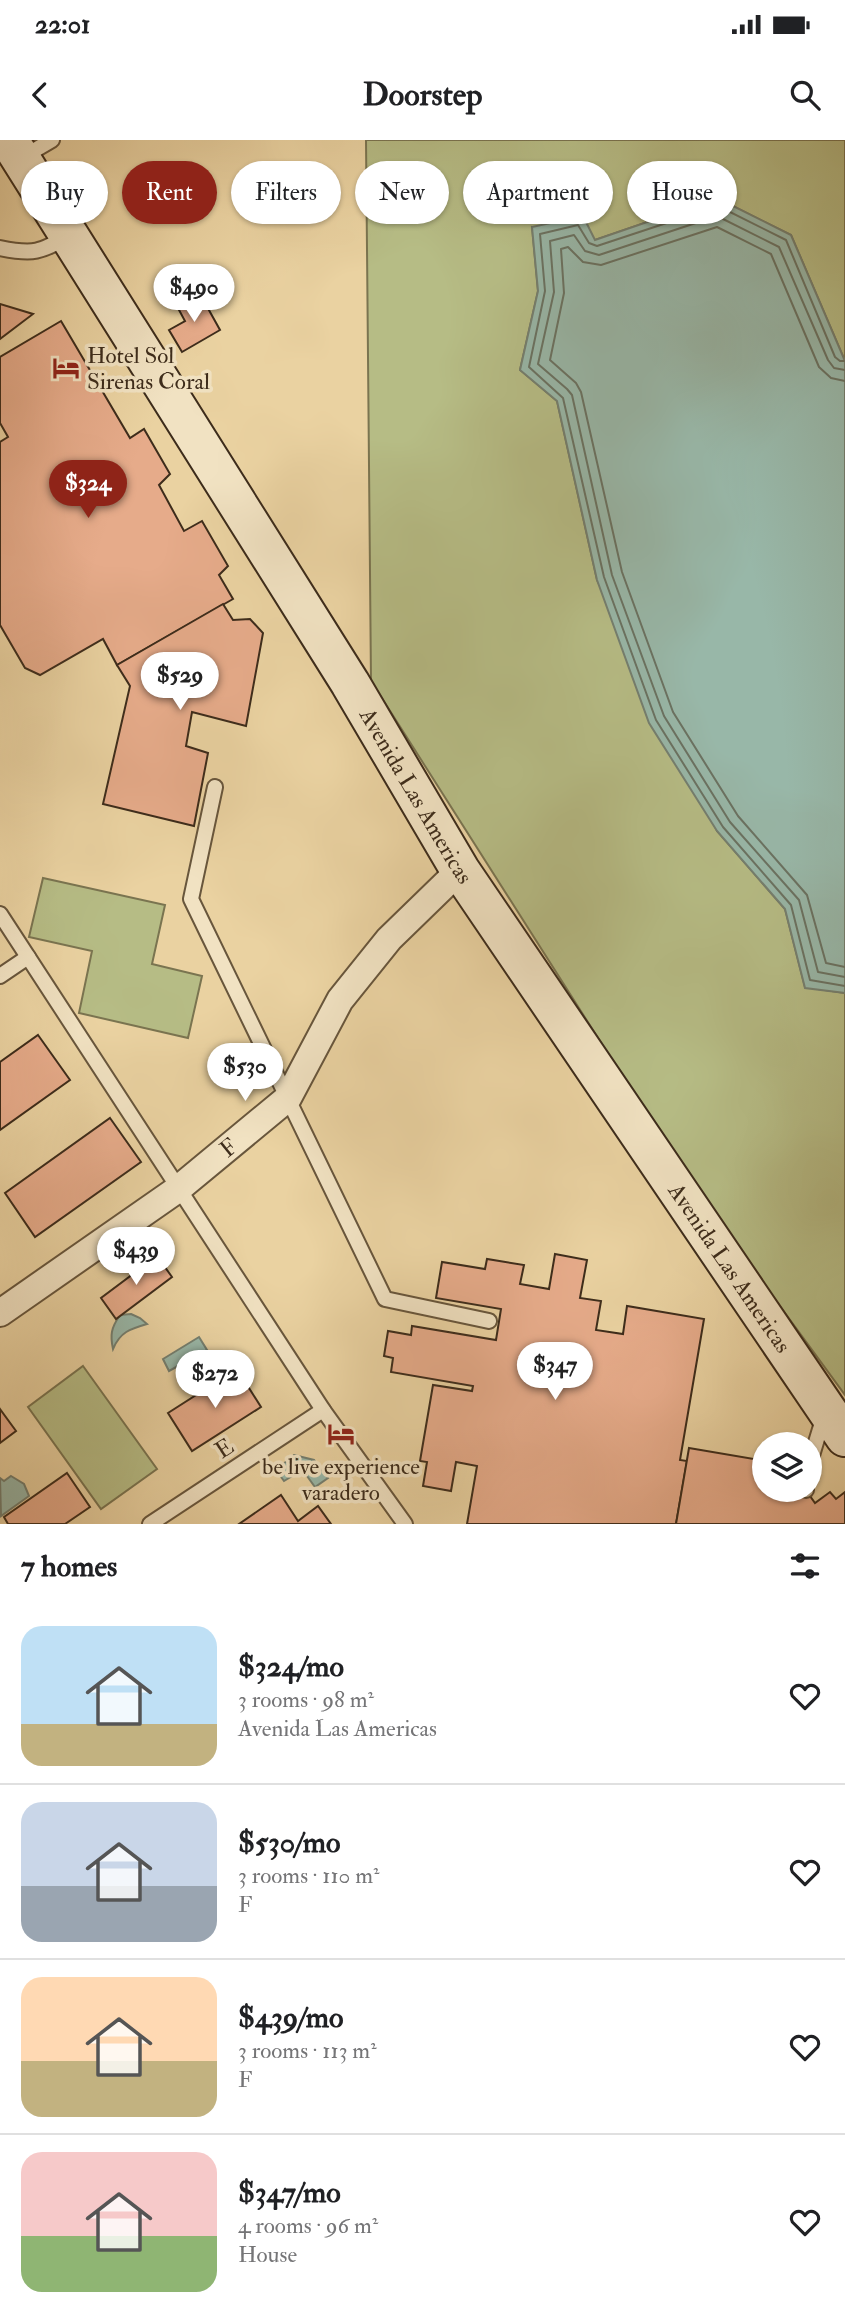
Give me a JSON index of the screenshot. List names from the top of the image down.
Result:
{
  "streets": {
    "street": ["Avenida Las Americas", "F"],
    "lane": ["E"]
  },
  "crossings": [
    ["Avenida Las Americas", "F"]
  ],
  "places": {
    "hotel": ["Hotel Sol Sirenas Coral", "be live experience varadero"]
  },
  "page": {
    "status": "22:01",
    "header": "Doorstep",
    "chip": [
      "Buy",
      "Rent",
      "Filters",
      "New",
      "Apartment",
      "House"
    ],
    "price": [
      "$490",
      "$324",
      "$529",
      "$530",
      "$439",
      "$347",
      "$272"
    ],
    "heading": "7 homes",
    "list": [
      {
        "name": "$324/mo",
        "note": "3 rooms · 98 m² · Avenida Las Americas"
      },
      {
        "name": "$530/mo",
        "note": "3 rooms · 110 m² · F"
      },
      {
        "name": "$439/mo",
        "note": "3 rooms · 113 m² · F"
      },
      {
        "name": "$347/mo",
        "note": "4 rooms · 96 m² · House"
      }
    ]
  }
}
